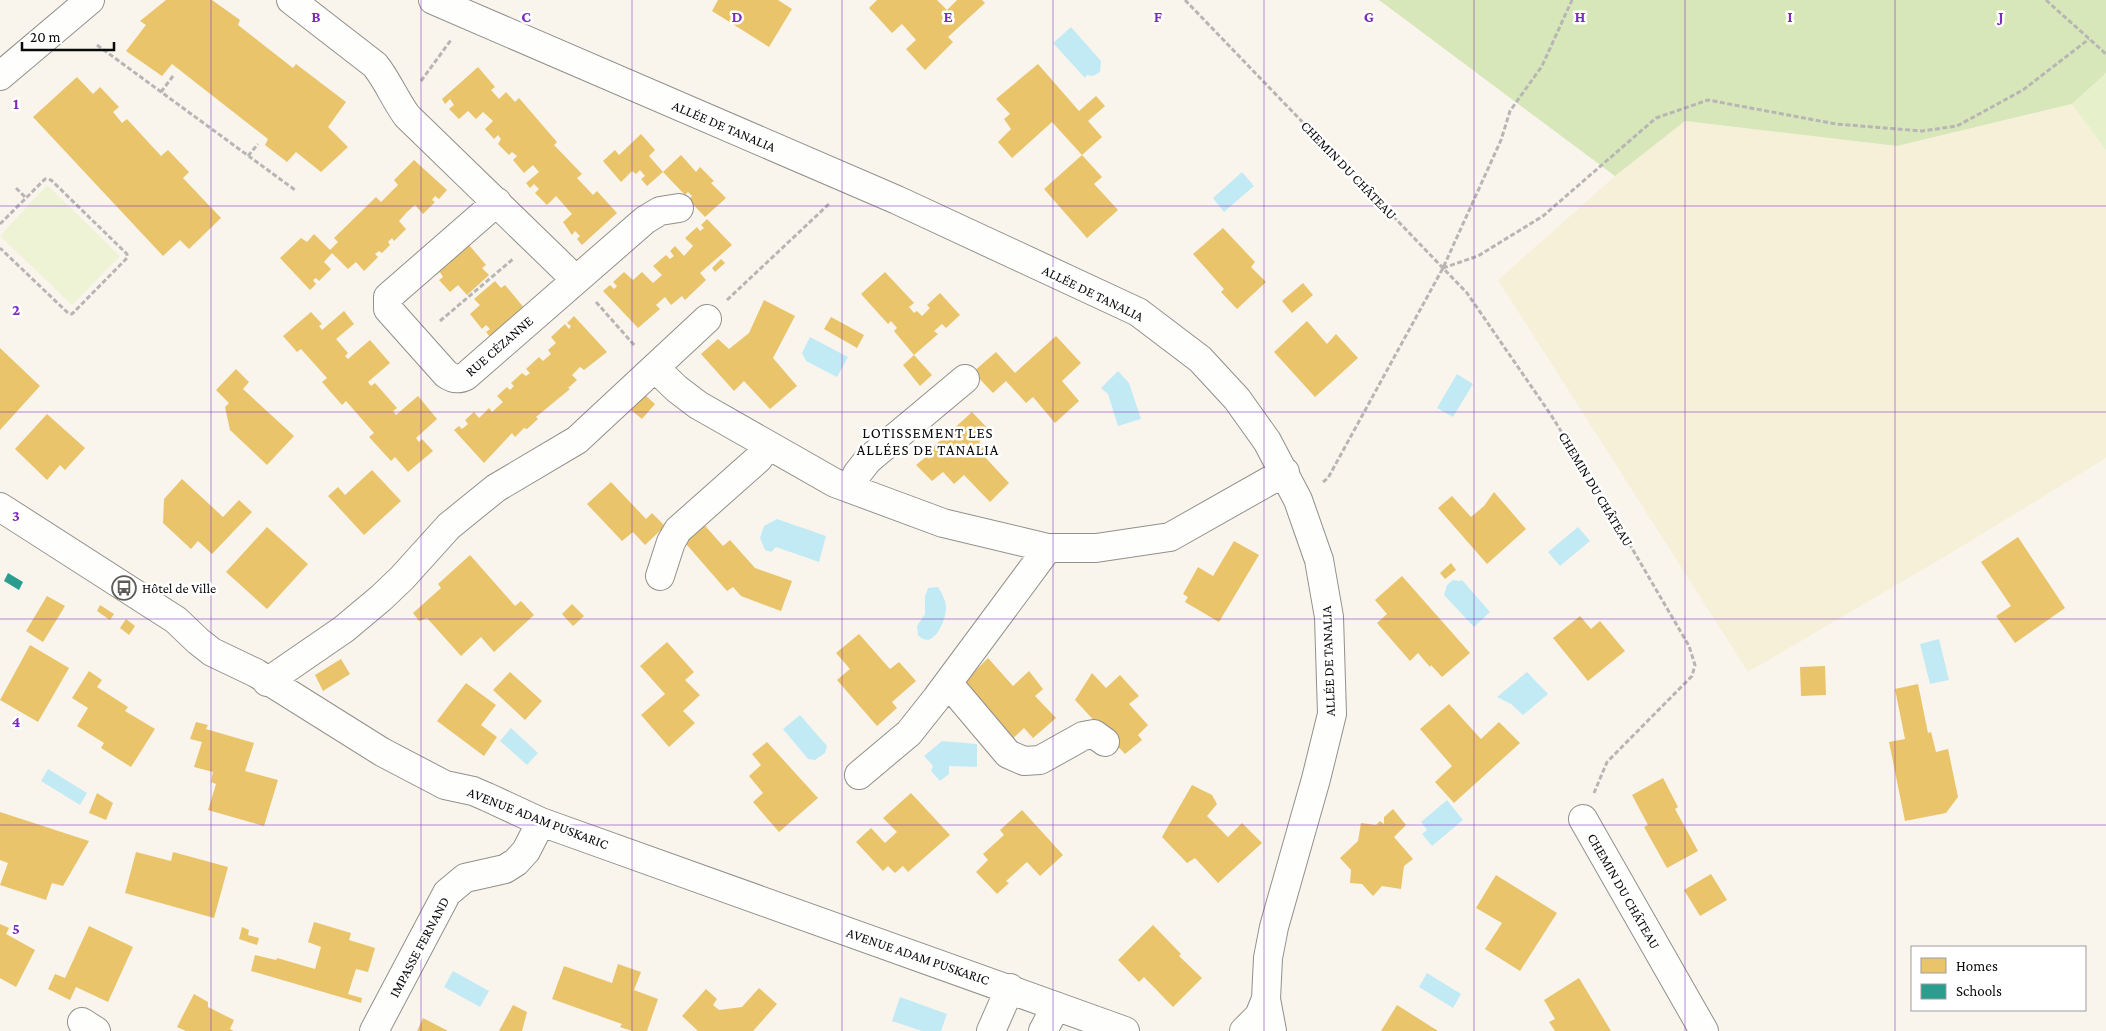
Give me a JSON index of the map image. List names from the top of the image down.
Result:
{
  "streets": {
    "street": [
      "ALLÉE DE TANALIA",
      "CHEMIN DU CHÂTEAU",
      "RUE CÉZANNE",
      "AVENUE ADAM PUSKARIC",
      "IMPASSE FERNAND"
    ]
  },
  "crossings": [
    ["AVENUE ADAM PUSKARIC", "IMPASSE FERNAND"]
  ],
  "districts": ["LOTISSEMENT LES ALLÉES DE TANALIA"],
  "places": {
    "bus stop": ["Hôtel de Ville"]
  },
  "legend": ["Homes", "Schools"],
  "scale_bar": "20 m",
  "grid": {
    "columns": [
      "B",
      "C",
      "D",
      "E",
      "F",
      "G",
      "H",
      "I",
      "J"
    ],
    "rows": [
      "1",
      "2",
      "3",
      "4",
      "5"
    ]
  }
}
